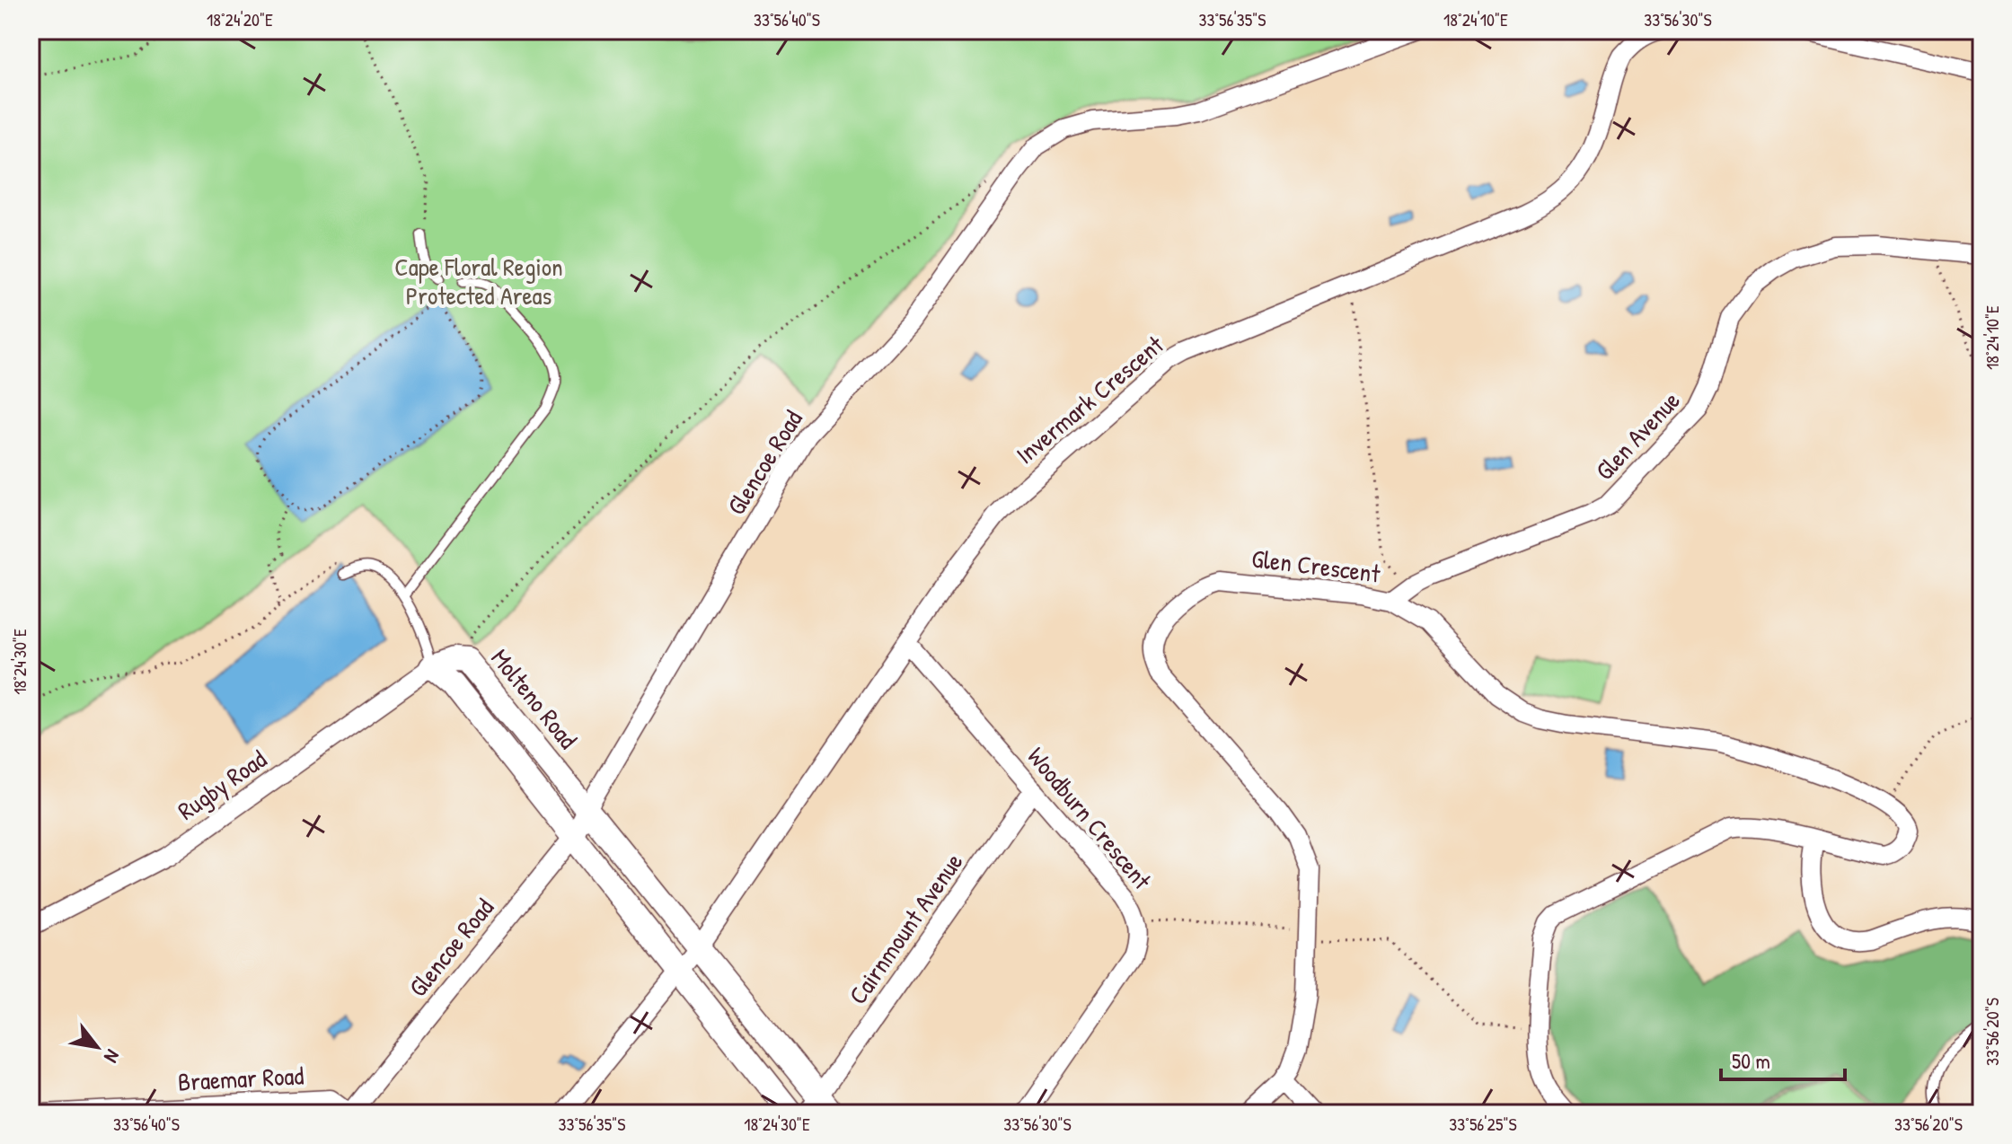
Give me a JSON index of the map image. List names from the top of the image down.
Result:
{
  "streets": {
    "street": [
      "Invermark Crescent",
      "Glen Avenue",
      "Glencoe Road",
      "Glen Crescent",
      "Molteno Road",
      "Rugby Road",
      "Woodburn Crescent",
      "Cairnmount Avenue",
      "Braemar Road"
    ]
  },
  "crossings": [
    ["Invermark Crescent", "Molteno Road"],
    ["Invermark Crescent", "Woodburn Crescent"],
    ["Glen Avenue", "Glen Crescent"],
    ["Glencoe Road", "Molteno Road"],
    ["Glencoe Road", "Braemar Road"],
    ["Molteno Road", "Rugby Road"],
    ["Molteno Road", "Cairnmount Avenue"],
    ["Woodburn Crescent", "Cairnmount Avenue"]
  ],
  "parks": ["Cape Floral Region Protected Areas"],
  "scale_bar": "50 m",
  "north": "bottom right",
  "coordinates": [
    "18°24'20\"E",
    "33°56'40\"S",
    "33°56'35\"S",
    "18°24'10\"E",
    "33°56'30\"S",
    "18°24'30\"E",
    "33°56'20\"S",
    "33°56'25\"S"
  ]
}
